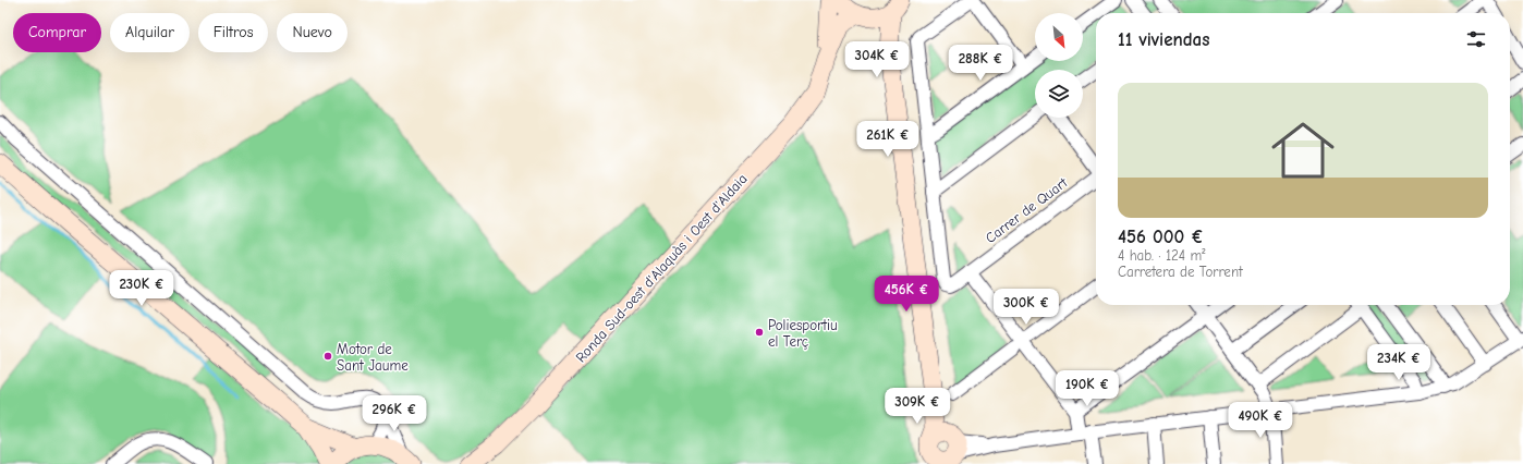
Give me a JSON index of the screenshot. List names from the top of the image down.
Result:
{
  "streets": {
    "main road": ["Ronda Sud-oest d'Alaquàs i Oest d'Aldaia"],
    "street": ["Carrer de Quart"]
  },
  "places": ["Poliesportiu el Terç", "Motor de Sant Jaume"],
  "north": "bottom right",
  "page": {
    "chip": [
      "Comprar",
      "Alquilar",
      "Filtros",
      "Nuevo"
    ],
    "heading": "11 viviendas",
    "price": [
      "304K €",
      "288K €",
      "261K €",
      "230K €",
      "456K €",
      "300K €",
      "234K €",
      "190K €",
      "309K €",
      "296K €",
      "490K €"
    ],
    "list": [
      {
        "name": "456 000 €",
        "note": "4 hab. · 124 m² · Carretera de Torrent"
      }
    ]
  }
}
